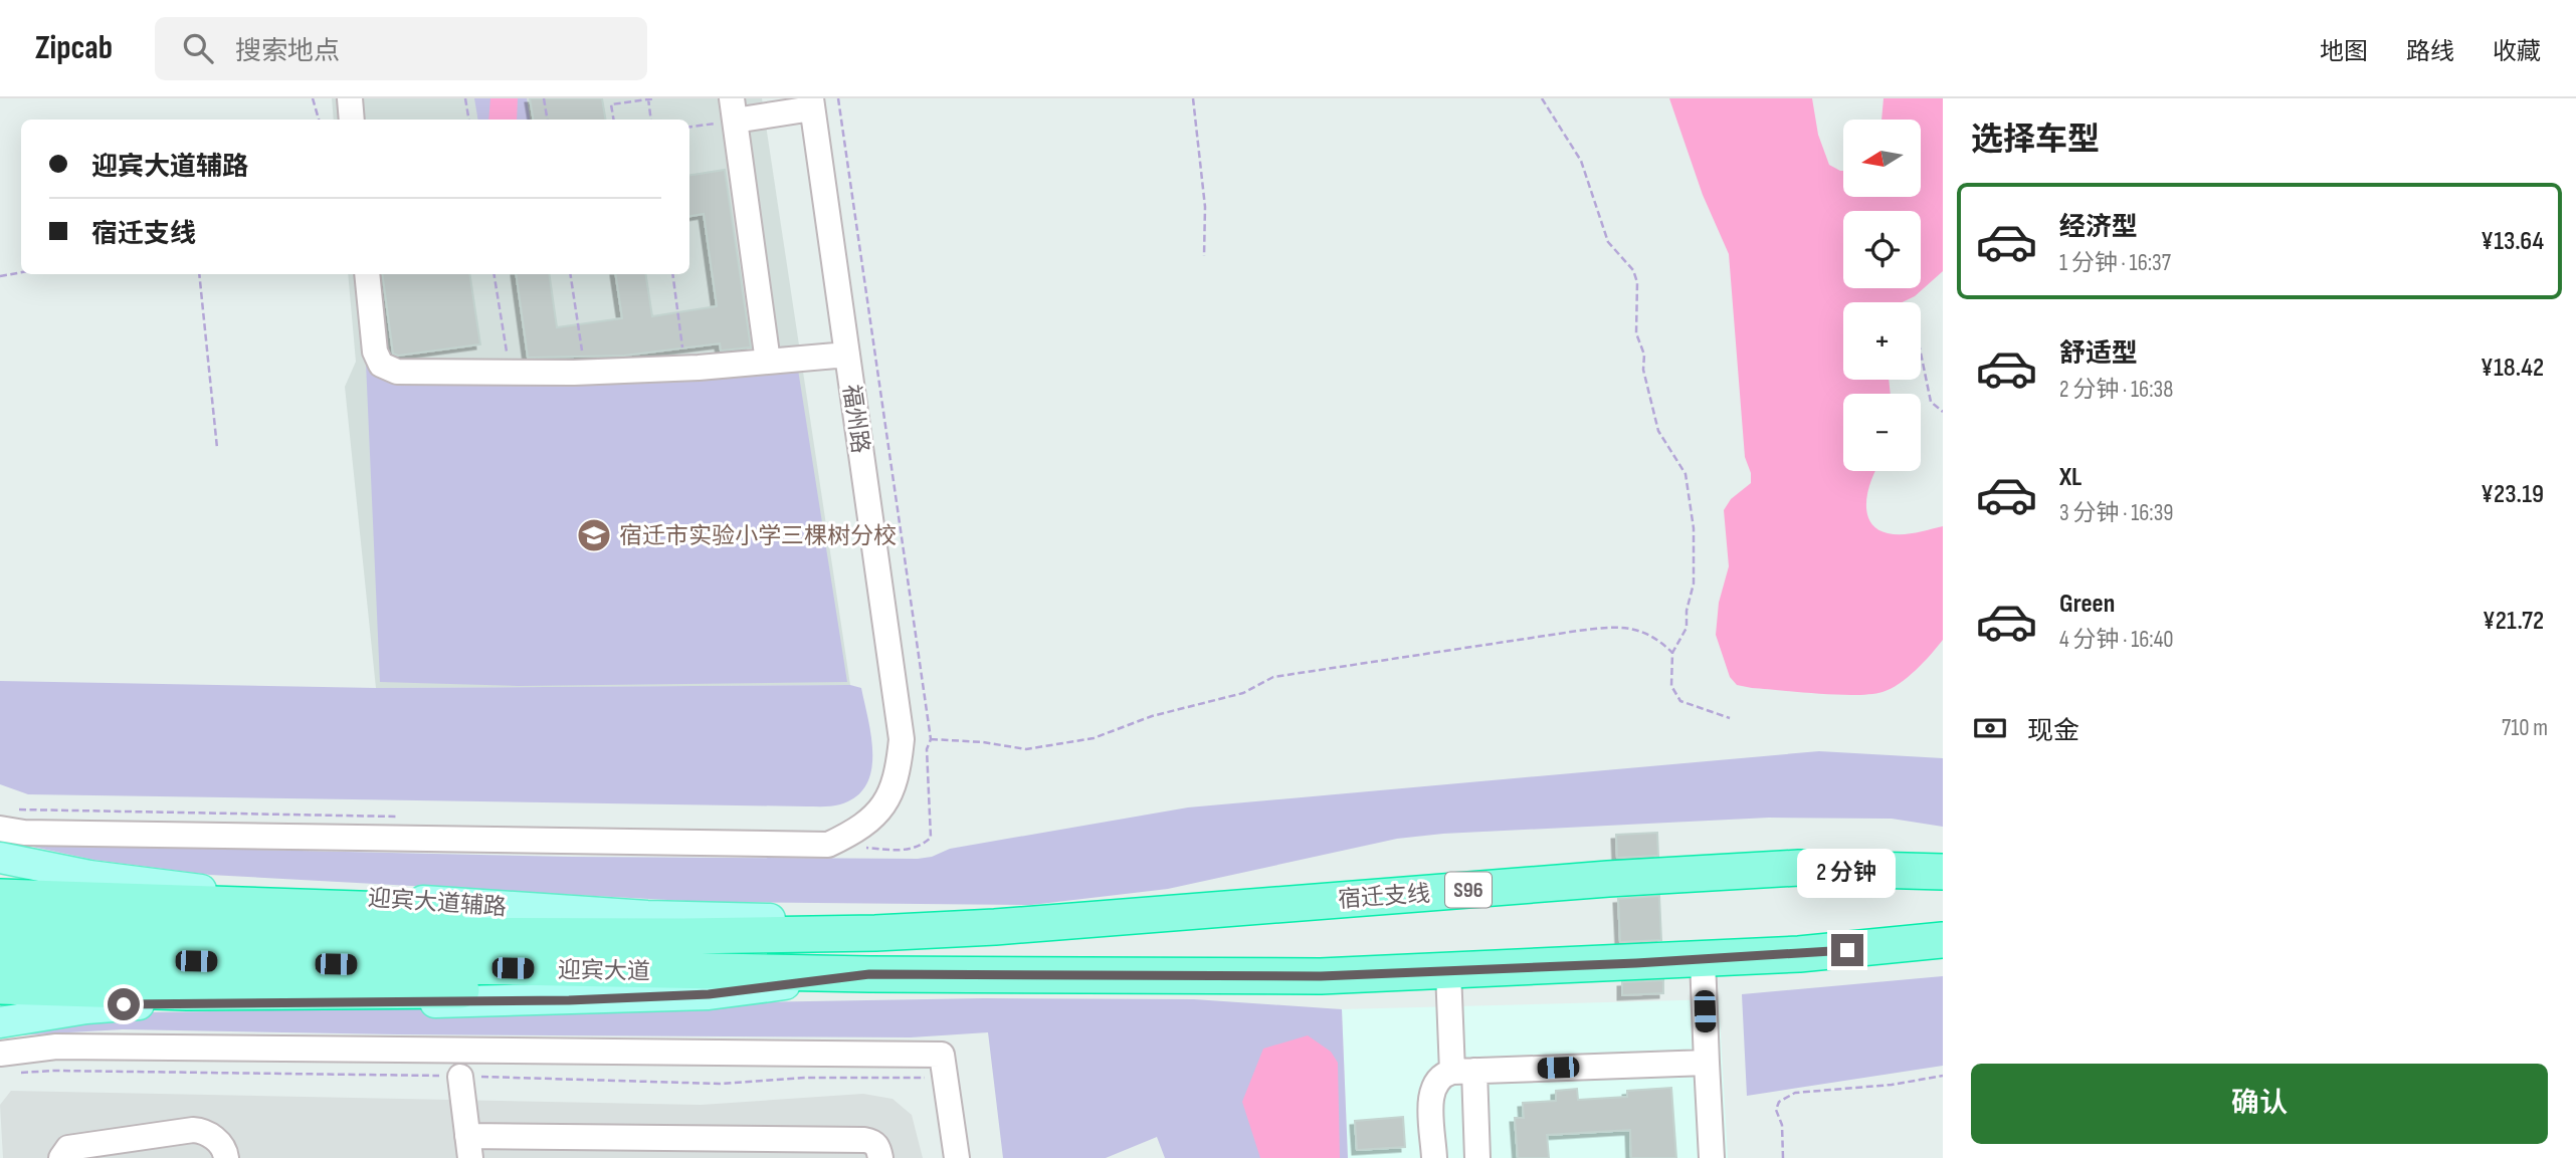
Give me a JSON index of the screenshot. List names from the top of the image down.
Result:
{
  "streets": {
    "highway": ["S96", "宿迁支线", "迎宾大道"],
    "main road": ["迎宾大道辅路"],
    "street": ["福州路"]
  },
  "crossings": [
    ["宿迁支线", "迎宾大道"],
    ["迎宾大道辅路", "迎宾大道"]
  ],
  "places": {
    "school or university": ["宿迁市实验小学三棵树分校"]
  },
  "north": "left",
  "page": {
    "header": "Zipcab",
    "search": "搜索地点",
    "nav": ["地图", "路线", "收藏"],
    "heading": "选择车型",
    "map_buttons": ["+", "−"],
    "banner": ["迎宾大道辅路", "宿迁支线"],
    "list": [
      {
        "name": "经济型",
        "note": "1 分钟 · 16:37",
        "value": "¥13.64"
      },
      {
        "name": "舒适型",
        "note": "2 分钟 · 16:38",
        "value": "¥18.42"
      },
      {
        "name": "XL",
        "note": "3 分钟 · 16:39",
        "value": "¥23.19"
      },
      {
        "name": "Green",
        "note": "4 分钟 · 16:40",
        "value": "¥21.72"
      }
    ],
    "pay": ["现金", "710 m"],
    "bubble": "2 分钟",
    "buttons": "确认"
  }
}
